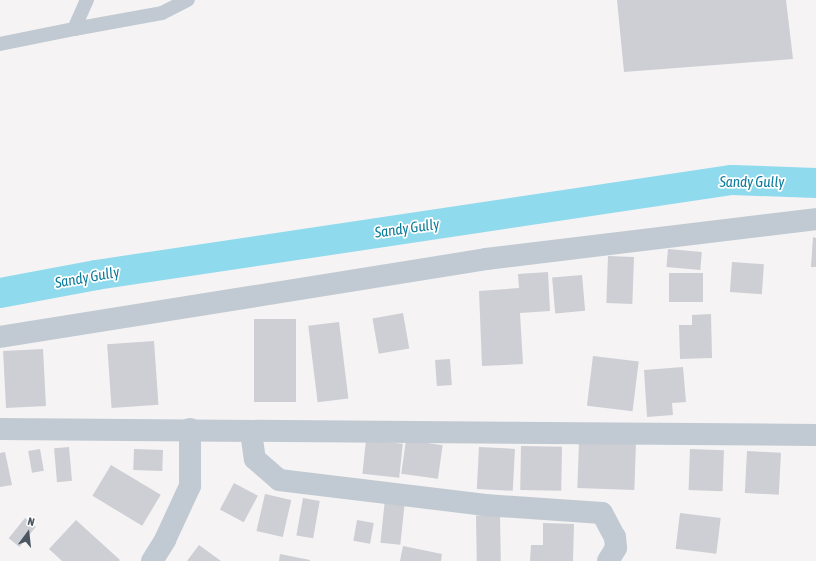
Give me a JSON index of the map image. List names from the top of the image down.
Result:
{
  "water": ["Sandy Gully"],
  "north": "top"
}
